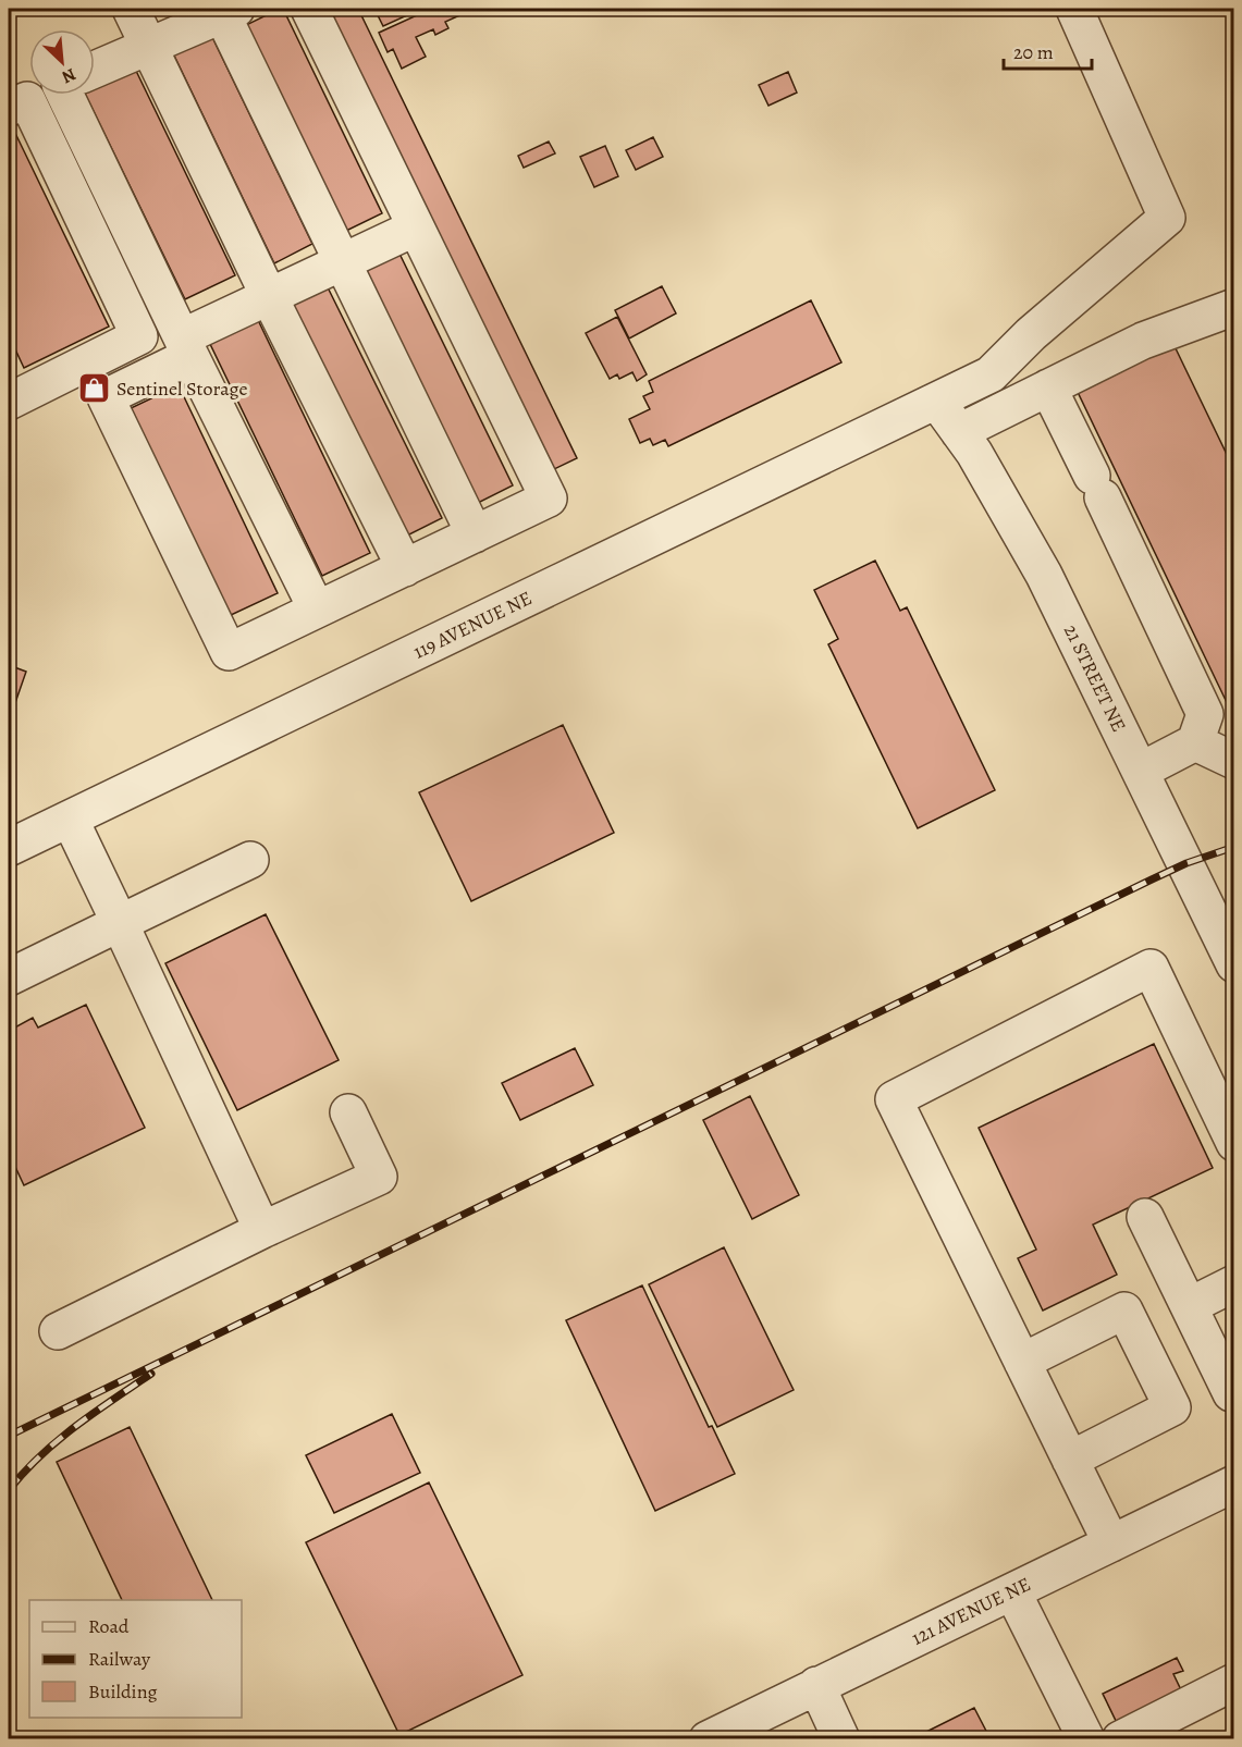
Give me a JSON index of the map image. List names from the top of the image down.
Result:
{
  "streets": {
    "street": ["119 AVENUE NE", "21 STREET NE", "121 AVENUE NE"]
  },
  "crossings": [
    ["119 AVENUE NE", "21 STREET NE"]
  ],
  "places": {
    "shop": ["Sentinel Storage"]
  },
  "legend": ["Road", "Railway", "Building"],
  "scale_bar": "20 m",
  "north": "bottom right"
}
